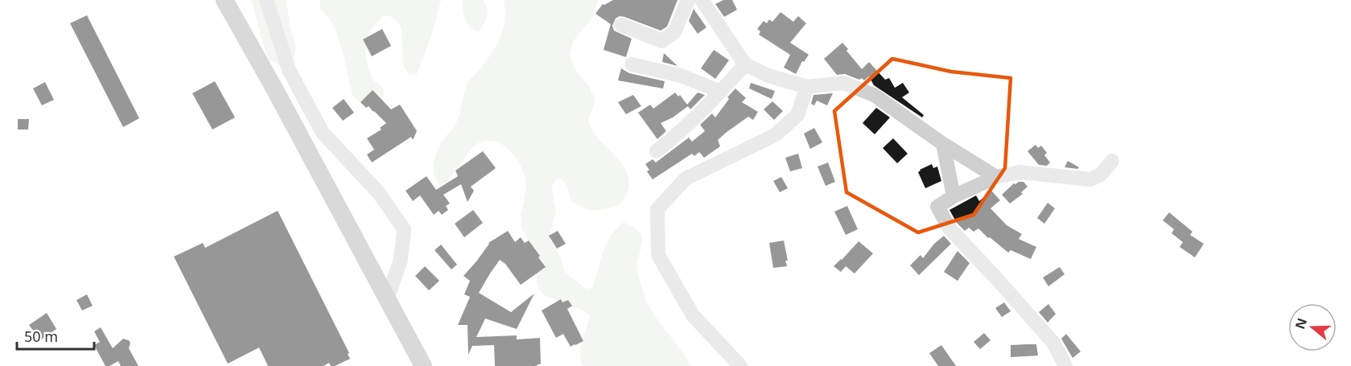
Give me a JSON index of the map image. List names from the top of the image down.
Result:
{
  "scale_bar": "50 m",
  "north": "left"
}
